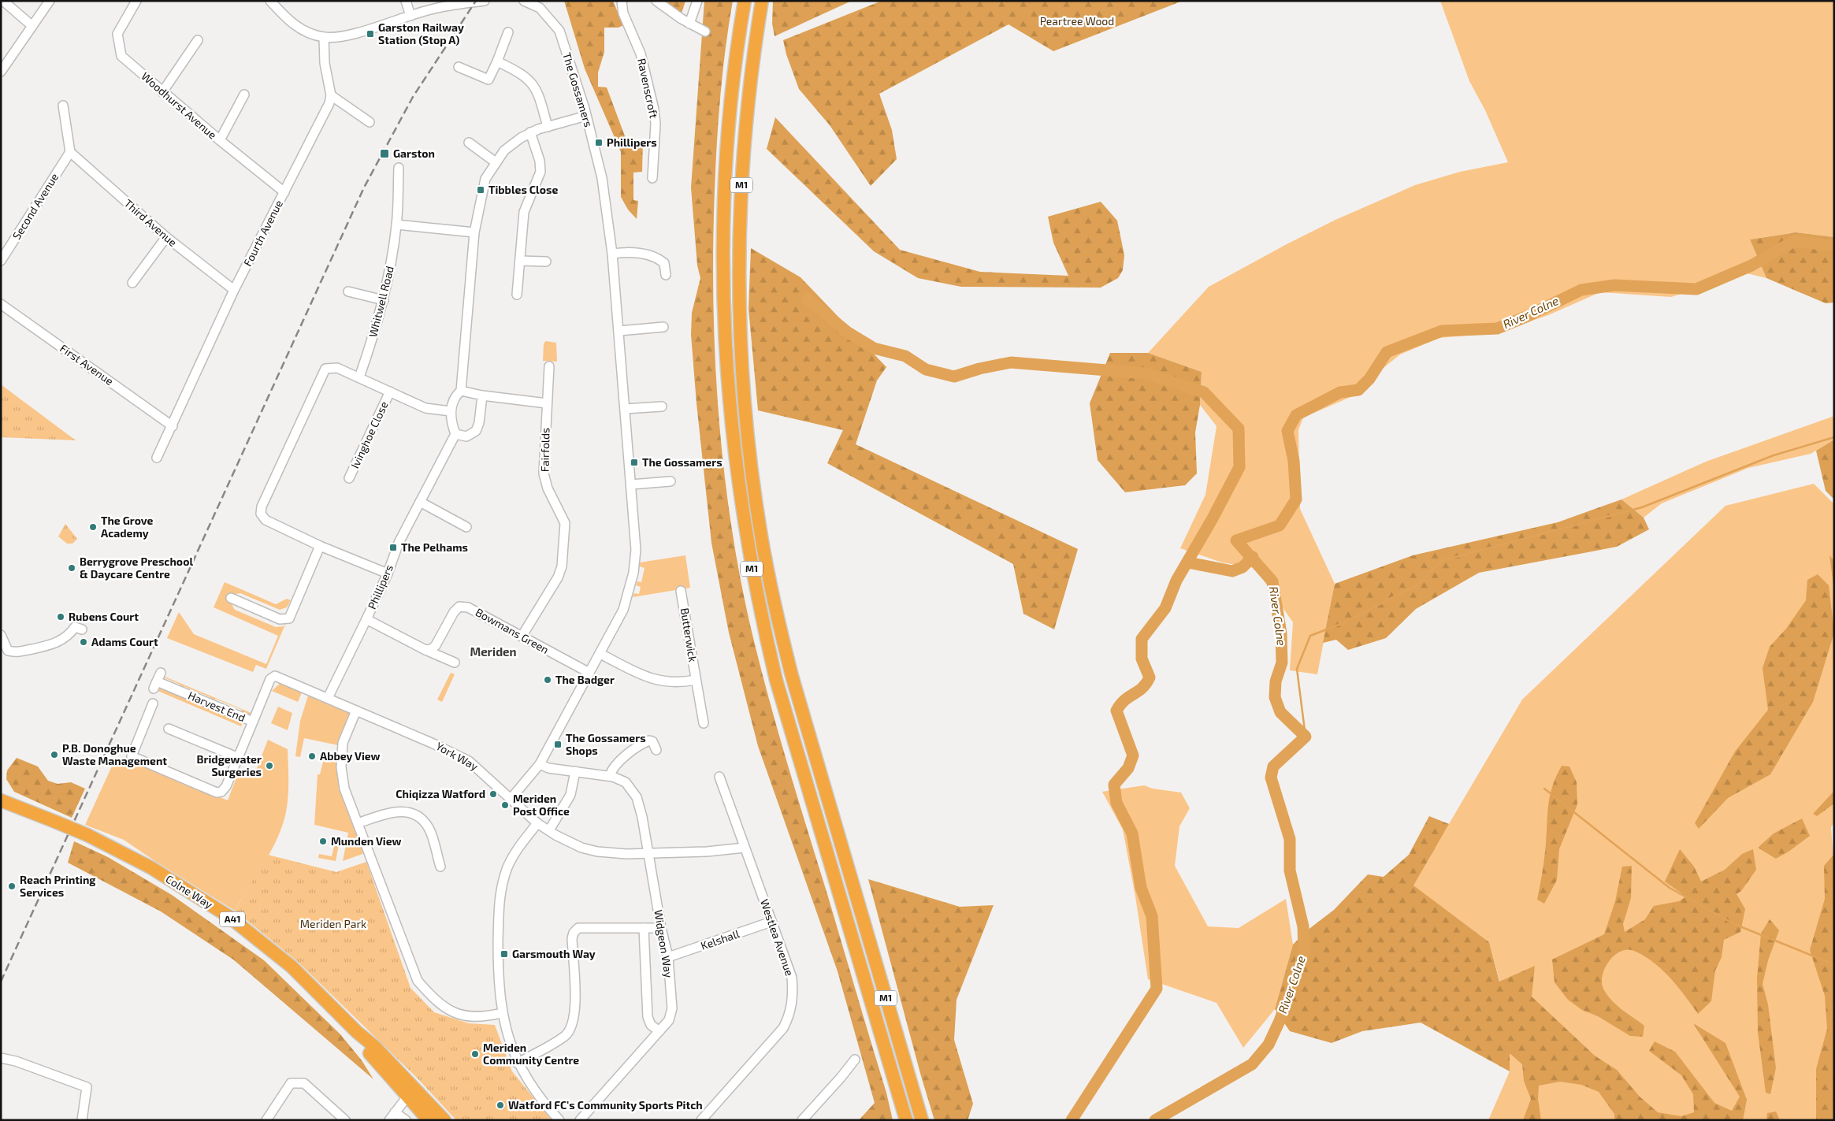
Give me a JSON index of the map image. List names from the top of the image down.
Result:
{
  "streets": {
    "highway": ["M1", "Colne Way", "A41"],
    "street": [
      "Ravenscroft",
      "The Gossamers",
      "Woodhurst Avenue",
      "Second Avenue",
      "Third Avenue",
      "Fourth Avenue",
      "Whitwell Road",
      "First Avenue",
      "Ivinghoe Close",
      "Fairfolds",
      "Phillipers",
      "Bowmans Green",
      "Butterwick",
      "Harvest End",
      "York Way",
      "Westlea Avenue",
      "Kelshall",
      "Widgeon Way"
    ]
  },
  "crossings": [
    ["The Gossamers", "Bowmans Green"],
    ["The Gossamers", "York Way"],
    ["Woodhurst Avenue", "Fourth Avenue"],
    ["Second Avenue", "Third Avenue"],
    ["Third Avenue", "Fourth Avenue"],
    ["Fourth Avenue", "First Avenue"],
    ["Fairfolds", "Bowmans Green"],
    ["Phillipers", "York Way"],
    ["Harvest End", "York Way"],
    ["York Way", "Westlea Avenue"],
    ["York Way", "Widgeon Way"],
    ["Westlea Avenue", "Kelshall"],
    ["Kelshall", "Widgeon Way"]
  ],
  "districts": ["Meriden"],
  "water": ["River Colne"],
  "parks": ["Peartree Wood", "Meriden Park"],
  "places": {
    "transit": [
      "Garston Railway Station (Stop A)",
      "Phillipers",
      "Garston",
      "Tibbles Close",
      "The Gossamers",
      "The Pelhams",
      "The Gossamers Shops",
      "Garsmouth Way"
    ],
    "other": [
      "The Grove Academy",
      "Berrygrove Preschool & Daycare Centre",
      "Rubens Court",
      "Adams Court",
      "The Badger",
      "P.B. Donoghue Waste Management",
      "Abbey View",
      "Bridgewater Surgeries",
      "Chiqizza Watford",
      "Meriden Post Office",
      "Munden View",
      "Reach Printing Services",
      "Meriden Community Centre",
      "Watford FC's Community Sports Pitch"
    ]
  }
}
